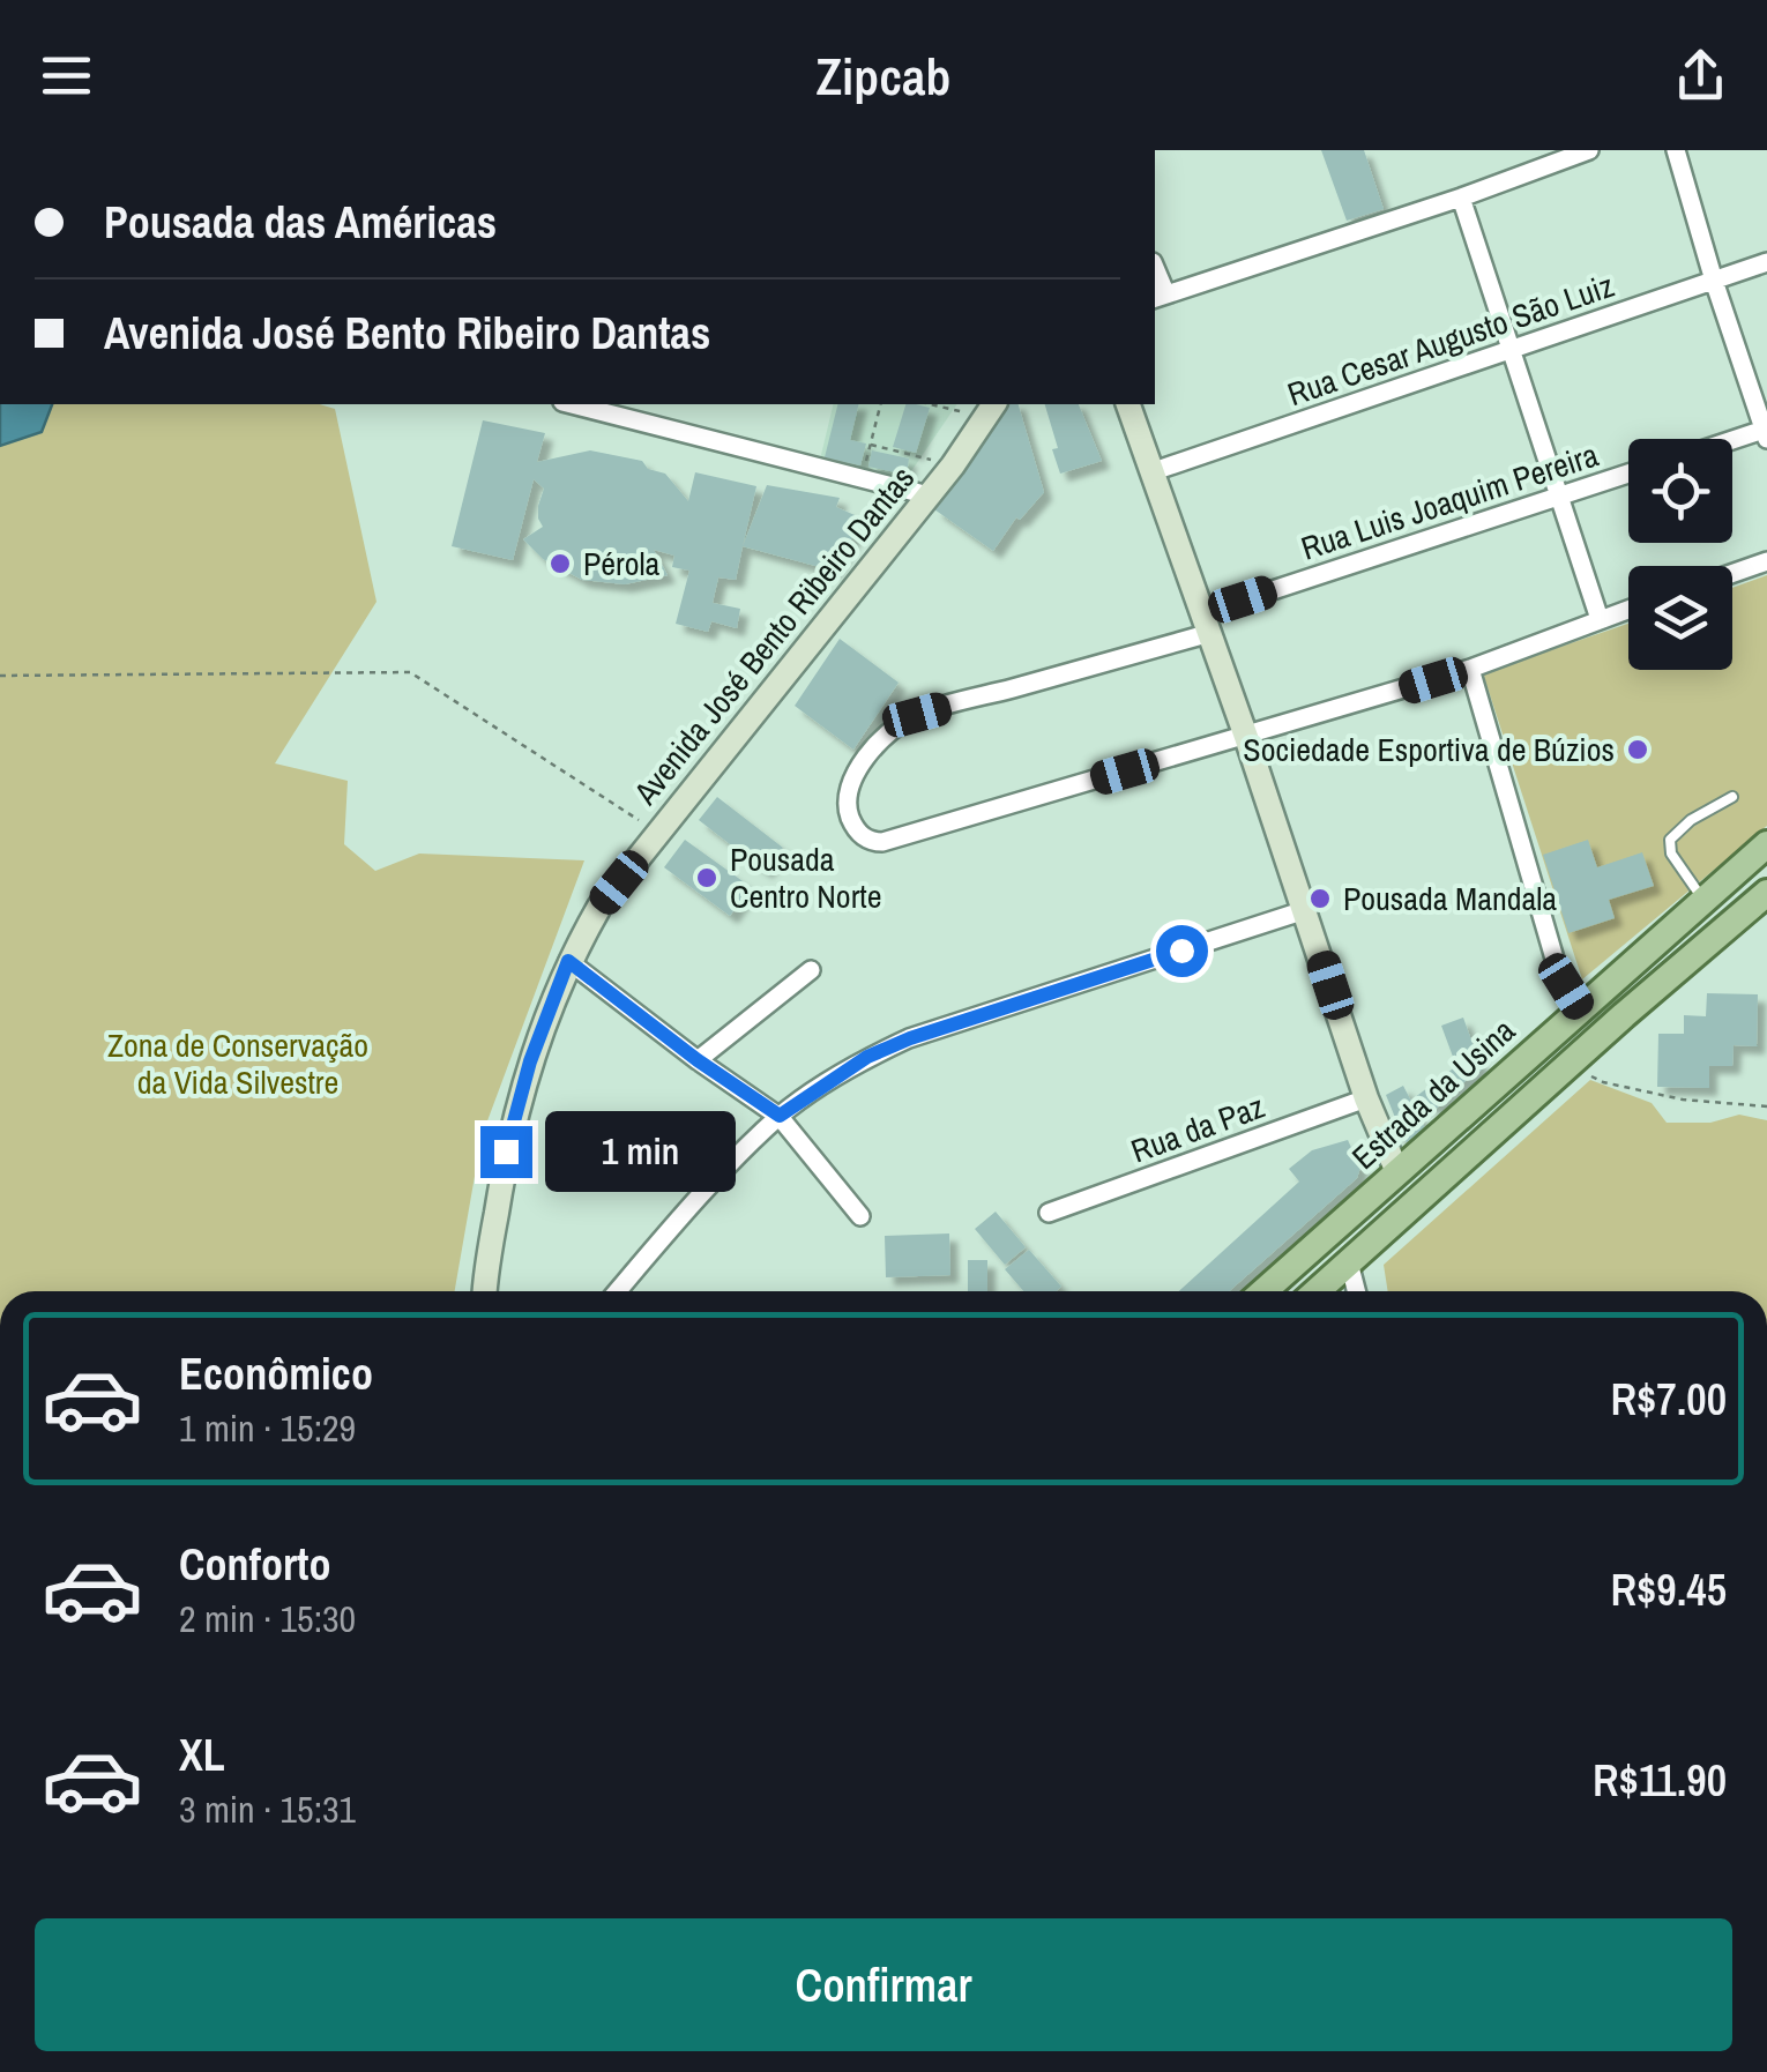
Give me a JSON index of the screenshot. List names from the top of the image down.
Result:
{
  "streets": {
    "main road": ["Estrada da Usina"],
    "street": [
      "Rua Cesar Augusto São Luiz",
      "Rua Luis Joaquim Pereira",
      "Avenida José Bento Ribeiro Dantas",
      "Rua da Paz"
    ]
  },
  "parks": ["Zona de Conservação da Vida Silvestre"],
  "places": [
    "Pérola",
    "Sociedade Esportiva de Búzios",
    "Pousada Centro Norte",
    "Pousada Mandala"
  ],
  "page": {
    "header": "Zipcab",
    "banner": ["Pousada das Américas", "Avenida José Bento Ribeiro Dantas"],
    "bubble": "1 min",
    "list": [
      {
        "name": "Econômico",
        "note": "1 min · 15:29",
        "value": "R$7.00"
      },
      {
        "name": "Conforto",
        "note": "2 min · 15:30",
        "value": "R$9.45"
      },
      {
        "name": "XL",
        "note": "3 min · 15:31",
        "value": "R$11.90"
      }
    ],
    "buttons": "Confirmar"
  }
}
